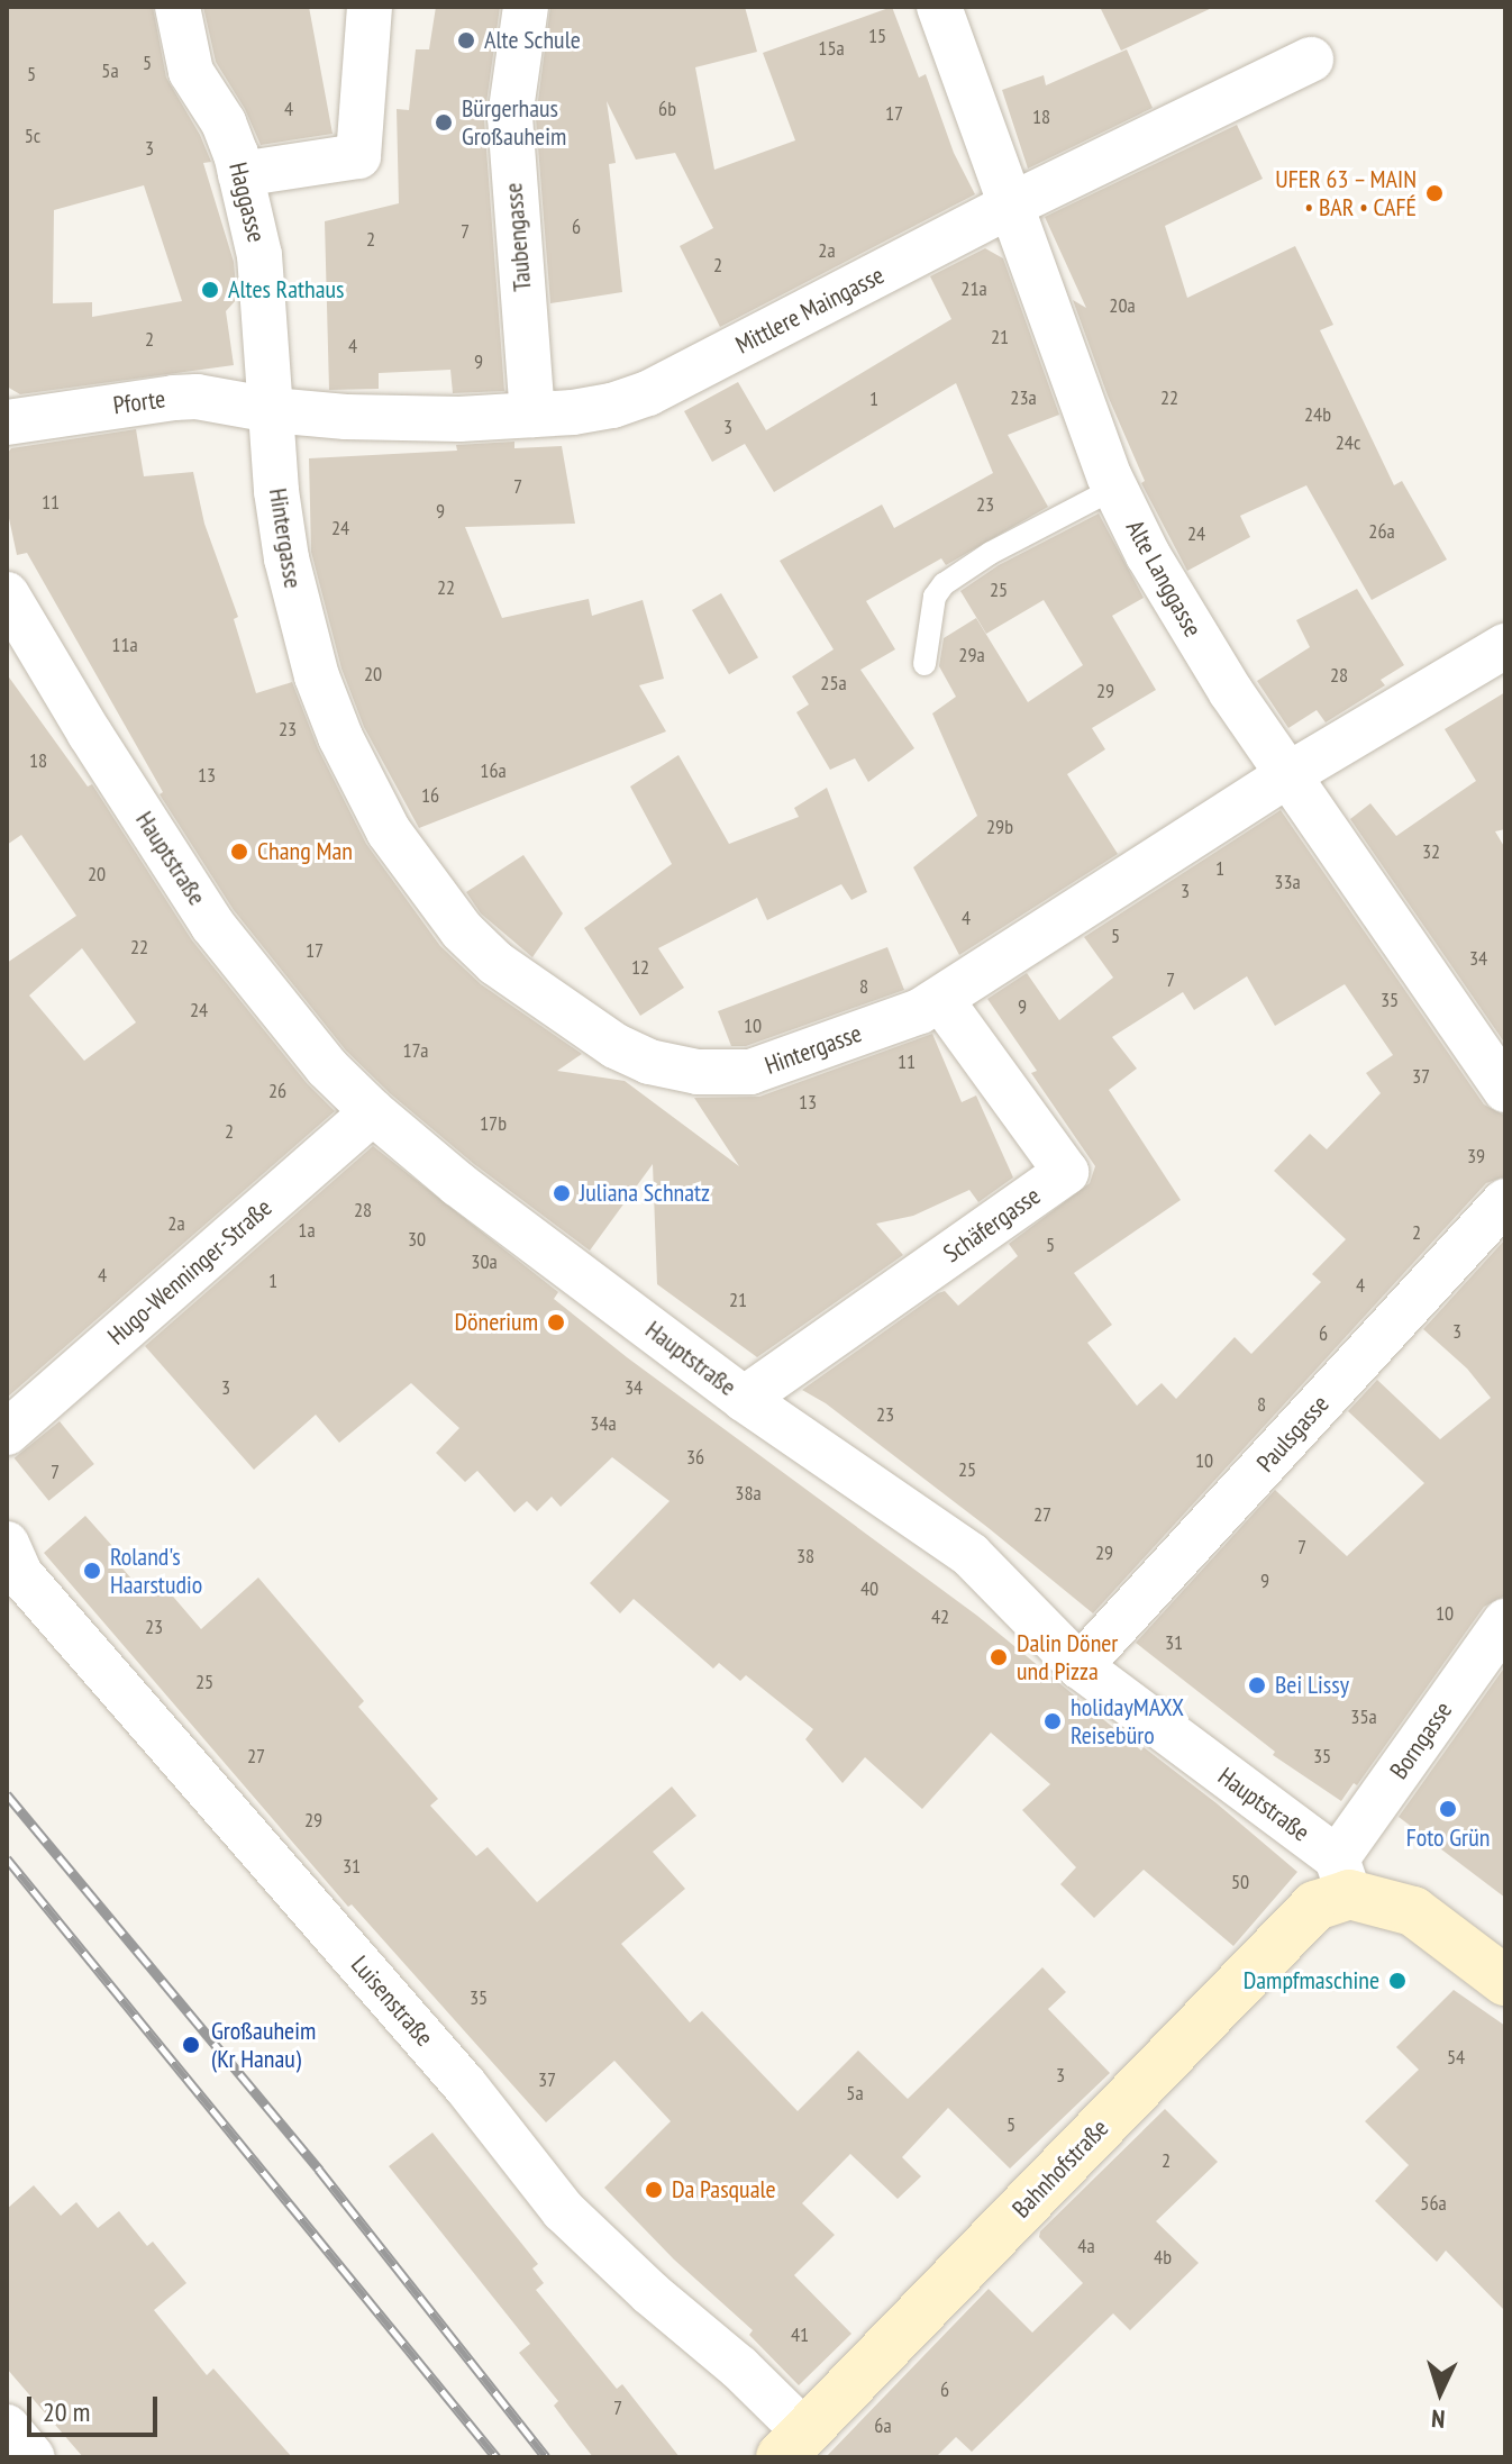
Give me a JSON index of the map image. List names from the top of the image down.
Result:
{
  "streets": {
    "street": [
      "Haggasse",
      "Taubengasse",
      "Mittlere Maingasse",
      "Pforte",
      "Hintergasse",
      "Alte Langgasse",
      "Hauptstraße",
      "Schäfergasse",
      "Hugo-Wenninger-Straße",
      "Paulsgasse",
      "Borngasse",
      "Luisenstraße",
      "Bahnhofstraße"
    ]
  },
  "crossings": [
    ["Haggasse", "Mittlere Maingasse"],
    ["Haggasse", "Pforte"],
    ["Haggasse", "Hintergasse"],
    ["Taubengasse", "Mittlere Maingasse"],
    ["Mittlere Maingasse", "Pforte"],
    ["Mittlere Maingasse", "Hintergasse"],
    ["Mittlere Maingasse", "Alte Langgasse"],
    ["Pforte", "Hintergasse"],
    ["Hintergasse", "Alte Langgasse"],
    ["Hintergasse", "Schäfergasse"],
    ["Hauptstraße", "Schäfergasse"],
    ["Hauptstraße", "Hugo-Wenninger-Straße"],
    ["Hauptstraße", "Paulsgasse"],
    ["Hauptstraße", "Borngasse"],
    ["Hauptstraße", "Bahnhofstraße"],
    ["Borngasse", "Bahnhofstraße"],
    ["Luisenstraße", "Bahnhofstraße"]
  ],
  "places": [
    "Alte Schule",
    "Bürgerhaus Großauheim",
    "UFER 63 – MAIN • BAR • CAFÉ",
    "Altes Rathaus",
    "Chang Man",
    "Juliana Schnatz",
    "Dönerium",
    "Roland's Haarstudio",
    "Dalin Döner und Pizza",
    "Bei Lissy",
    "holidayMAXX Reisebüro",
    "Foto Grün",
    "Dampfmaschine",
    "Großauheim (Kr Hanau)",
    "Da Pasquale"
  ],
  "house_numbers": [
    "15",
    "15a",
    "5",
    "5a",
    "5",
    "4",
    "6b",
    "17",
    "18",
    "5c",
    "3",
    "6",
    "7",
    "2",
    "2a",
    "2",
    "21a",
    "20a",
    "21",
    "2",
    "4",
    "9",
    "23a",
    "22",
    "1",
    "24b",
    "3",
    "24c",
    "7",
    "11",
    "23",
    "9",
    "24",
    "26a",
    "24",
    "22",
    "25",
    "11a",
    "29a",
    "20",
    "28",
    "25a",
    "29",
    "23",
    "18",
    "16a",
    "13",
    "16",
    "29b",
    "32",
    "1",
    "20",
    "33a",
    "3",
    "4",
    "5",
    "22",
    "17",
    "34",
    "12",
    "7",
    "8",
    "35",
    "9",
    "24",
    "10",
    "17a",
    "11",
    "37",
    "26",
    "13",
    "17b",
    "2",
    "39",
    "28",
    "2a",
    "1a",
    "2",
    "30",
    "5",
    "30a",
    "4",
    "1",
    "4",
    "21",
    "3",
    "6",
    "3",
    "34",
    "8",
    "23",
    "34a",
    "36",
    "10",
    "25",
    "7",
    "38a",
    "27",
    "7",
    "29",
    "38",
    "9",
    "40",
    "10",
    "42",
    "23",
    "31",
    "25",
    "35a",
    "27",
    "35",
    "29",
    "31",
    "50",
    "35",
    "54",
    "3",
    "37",
    "5a",
    "5",
    "2",
    "56a",
    "4a",
    "4b",
    "41",
    "6",
    "7",
    "6a"
  ],
  "scale_bar": "20 m",
  "north": "bottom"
}
